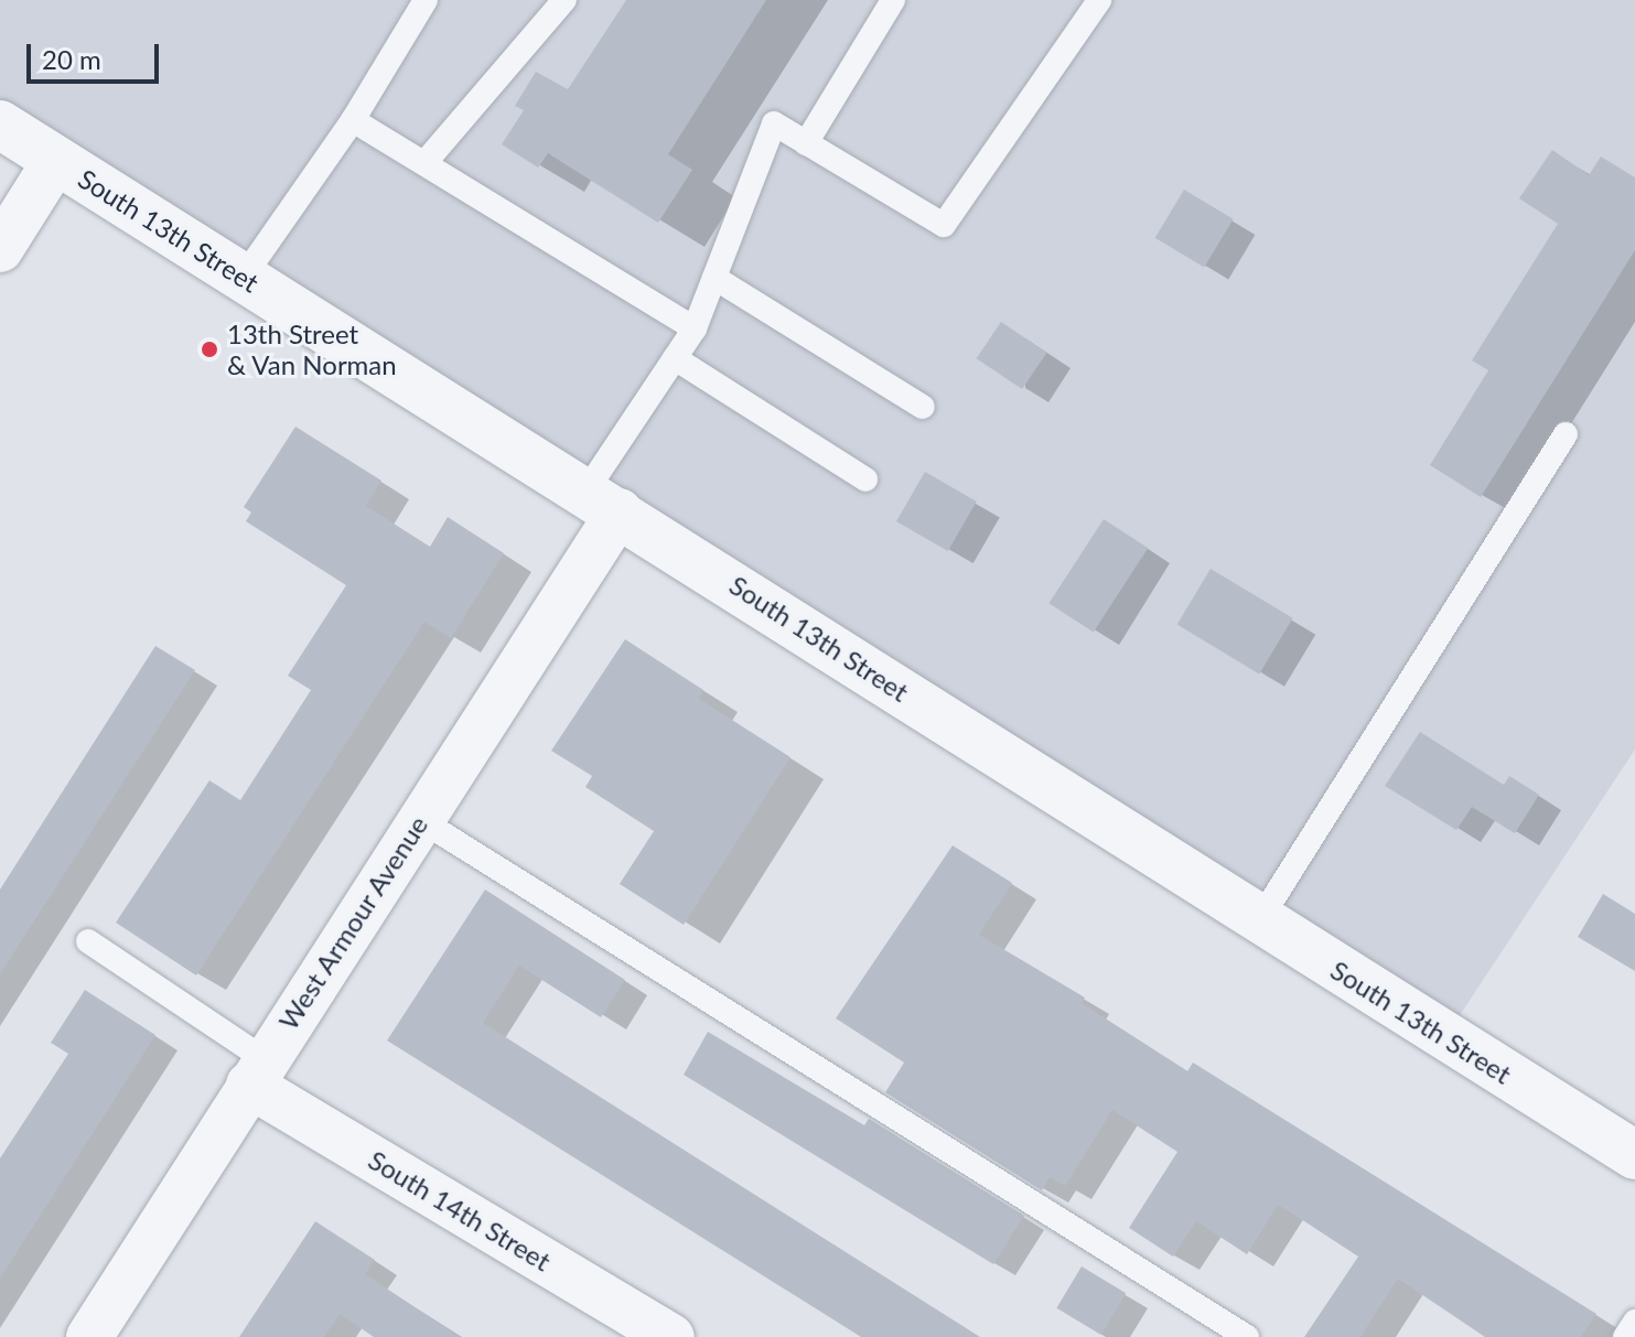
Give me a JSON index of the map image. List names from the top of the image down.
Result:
{
  "streets": {
    "street": ["South 13th Street", "West Armour Avenue", "South 14th Street"]
  },
  "crossings": [
    ["South 13th Street", "West Armour Avenue"],
    ["West Armour Avenue", "South 14th Street"]
  ],
  "places": ["13th Street & Van Norman"],
  "scale_bar": "20 m"
}
